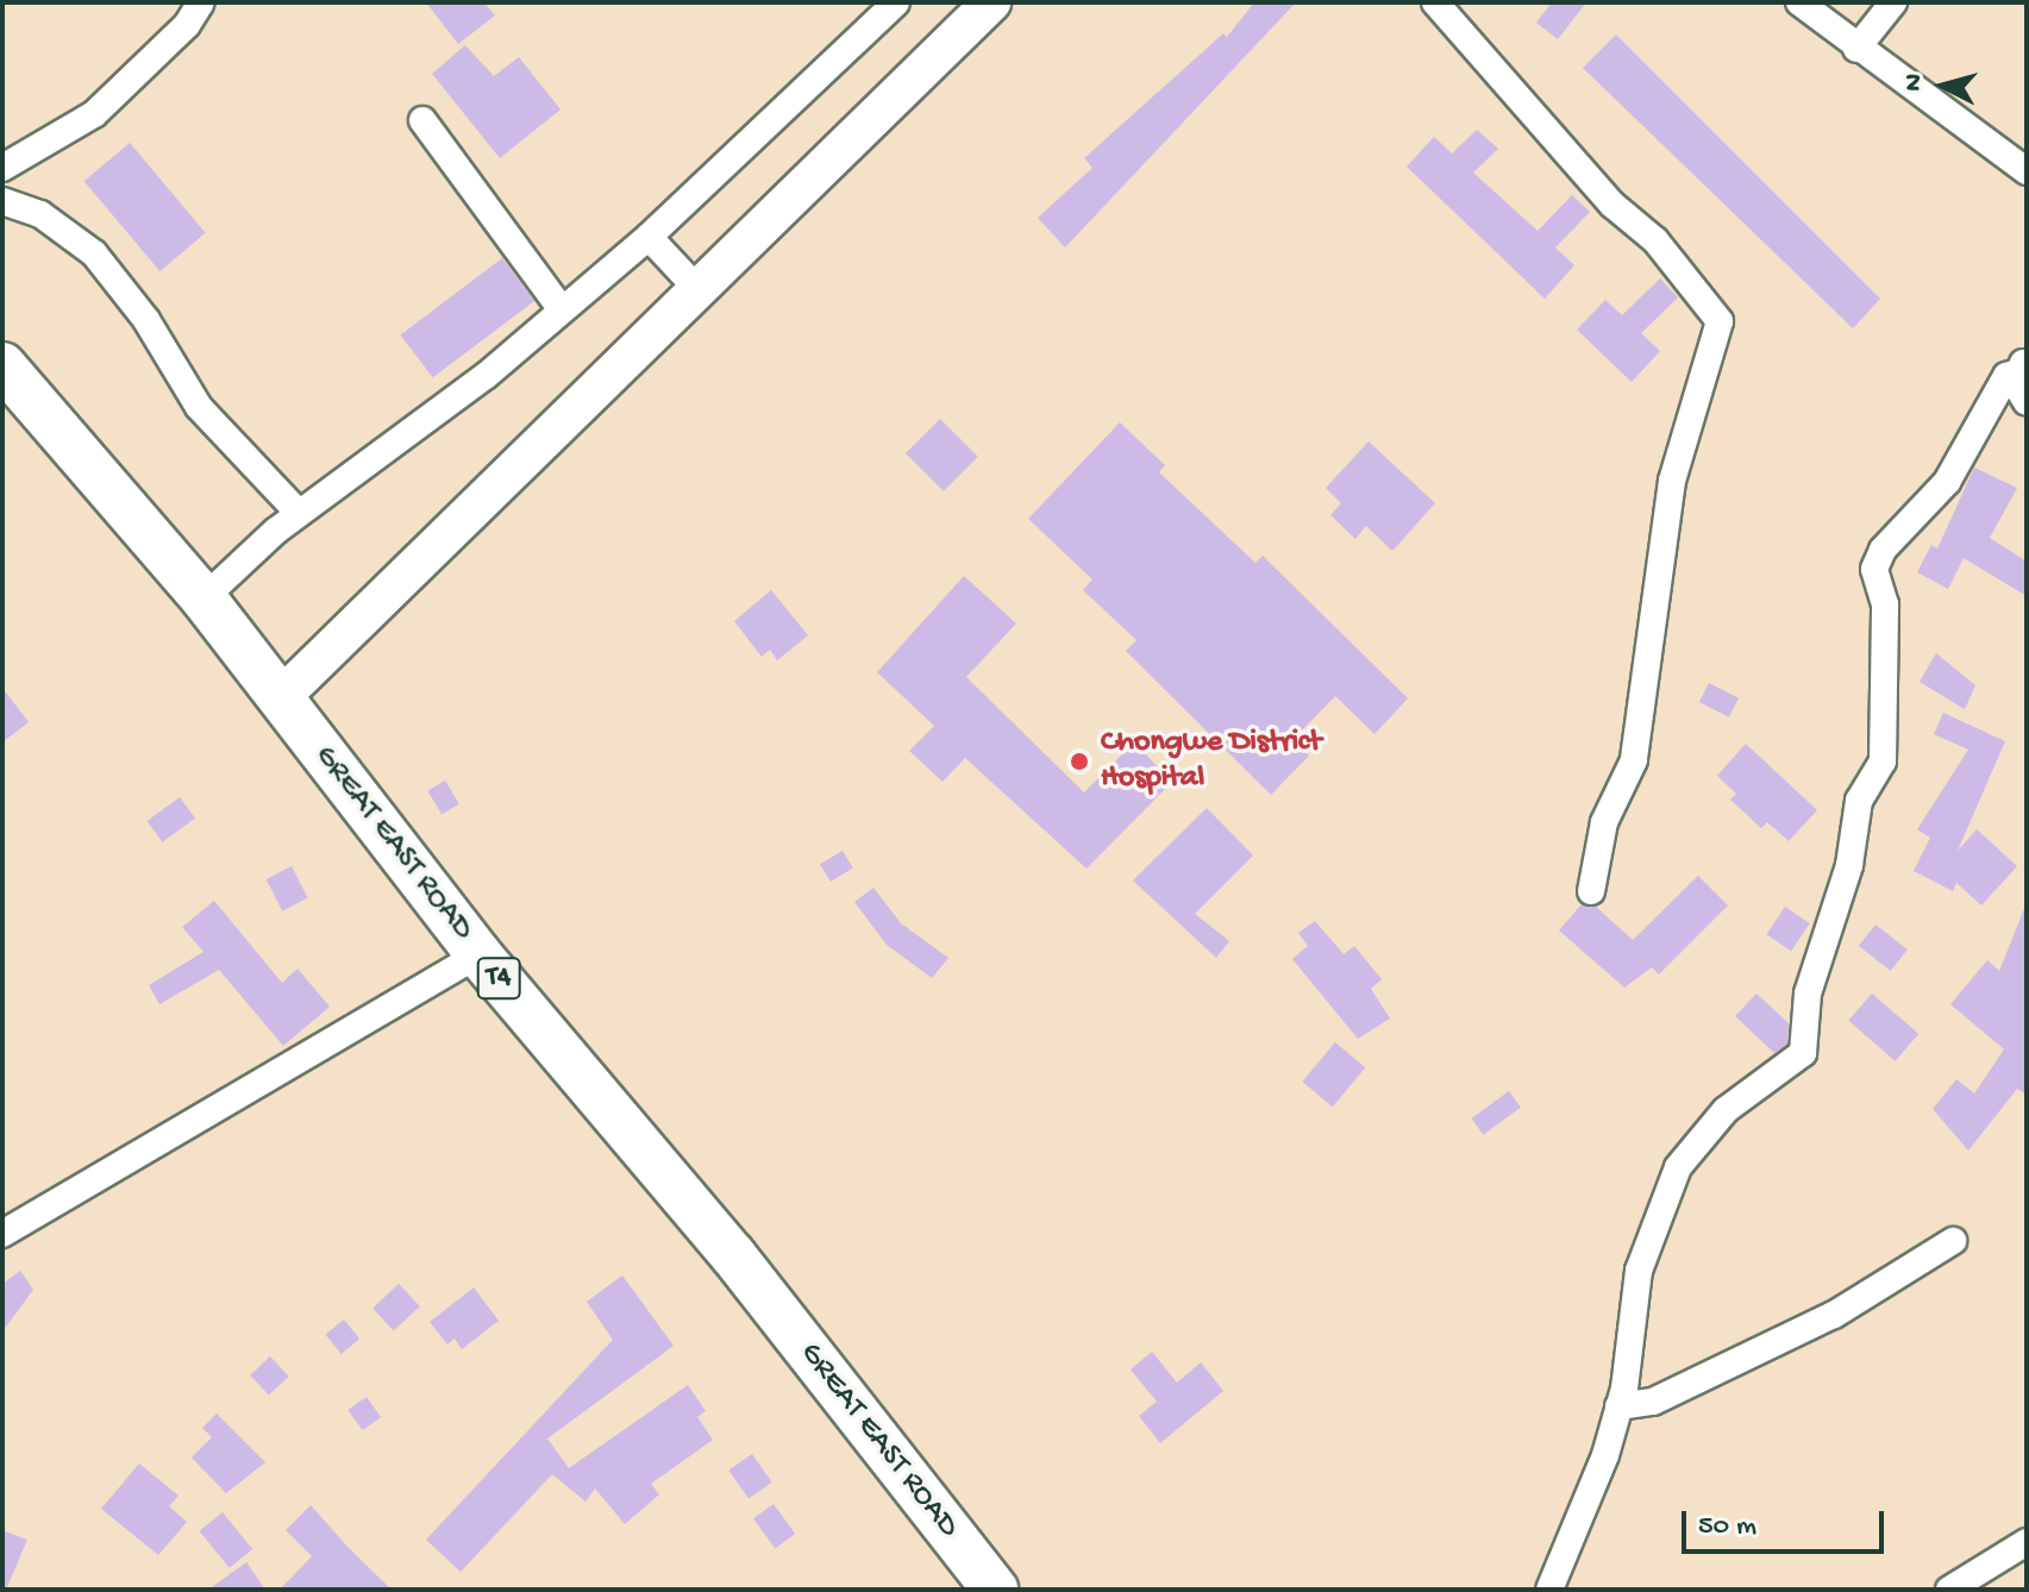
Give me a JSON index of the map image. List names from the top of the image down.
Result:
{
  "streets": {
    "highway": ["GREAT EAST ROAD", "T4"]
  },
  "places": ["Chongwe District Hospital"],
  "scale_bar": "50 m",
  "north": "left"
}
